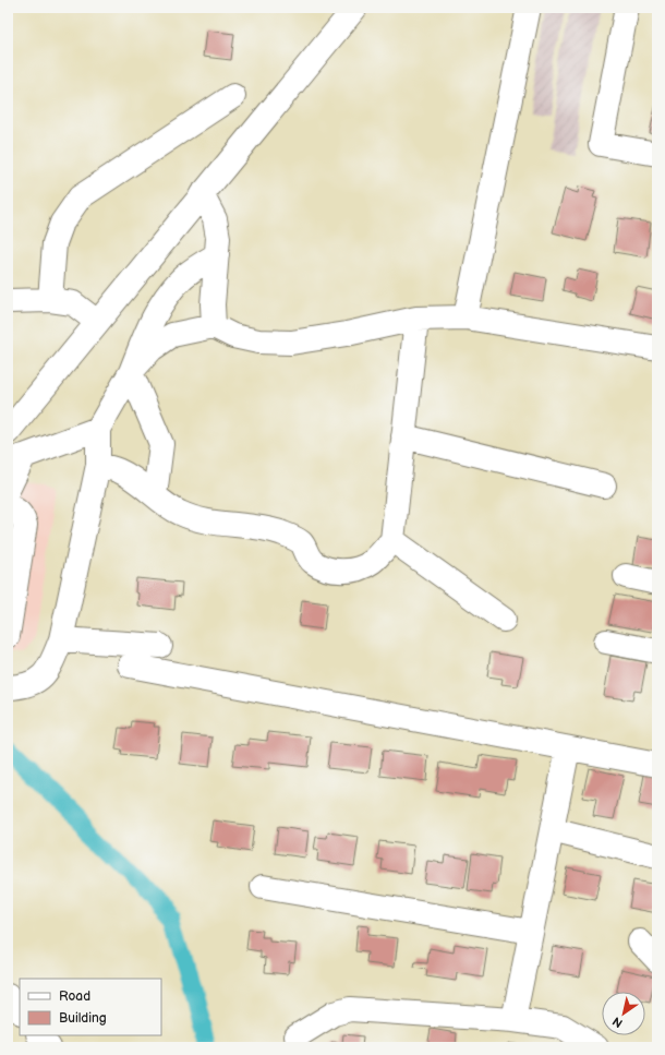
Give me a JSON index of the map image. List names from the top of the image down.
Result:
{
  "legend": ["Road", "Building"],
  "north": "bottom left"
}
